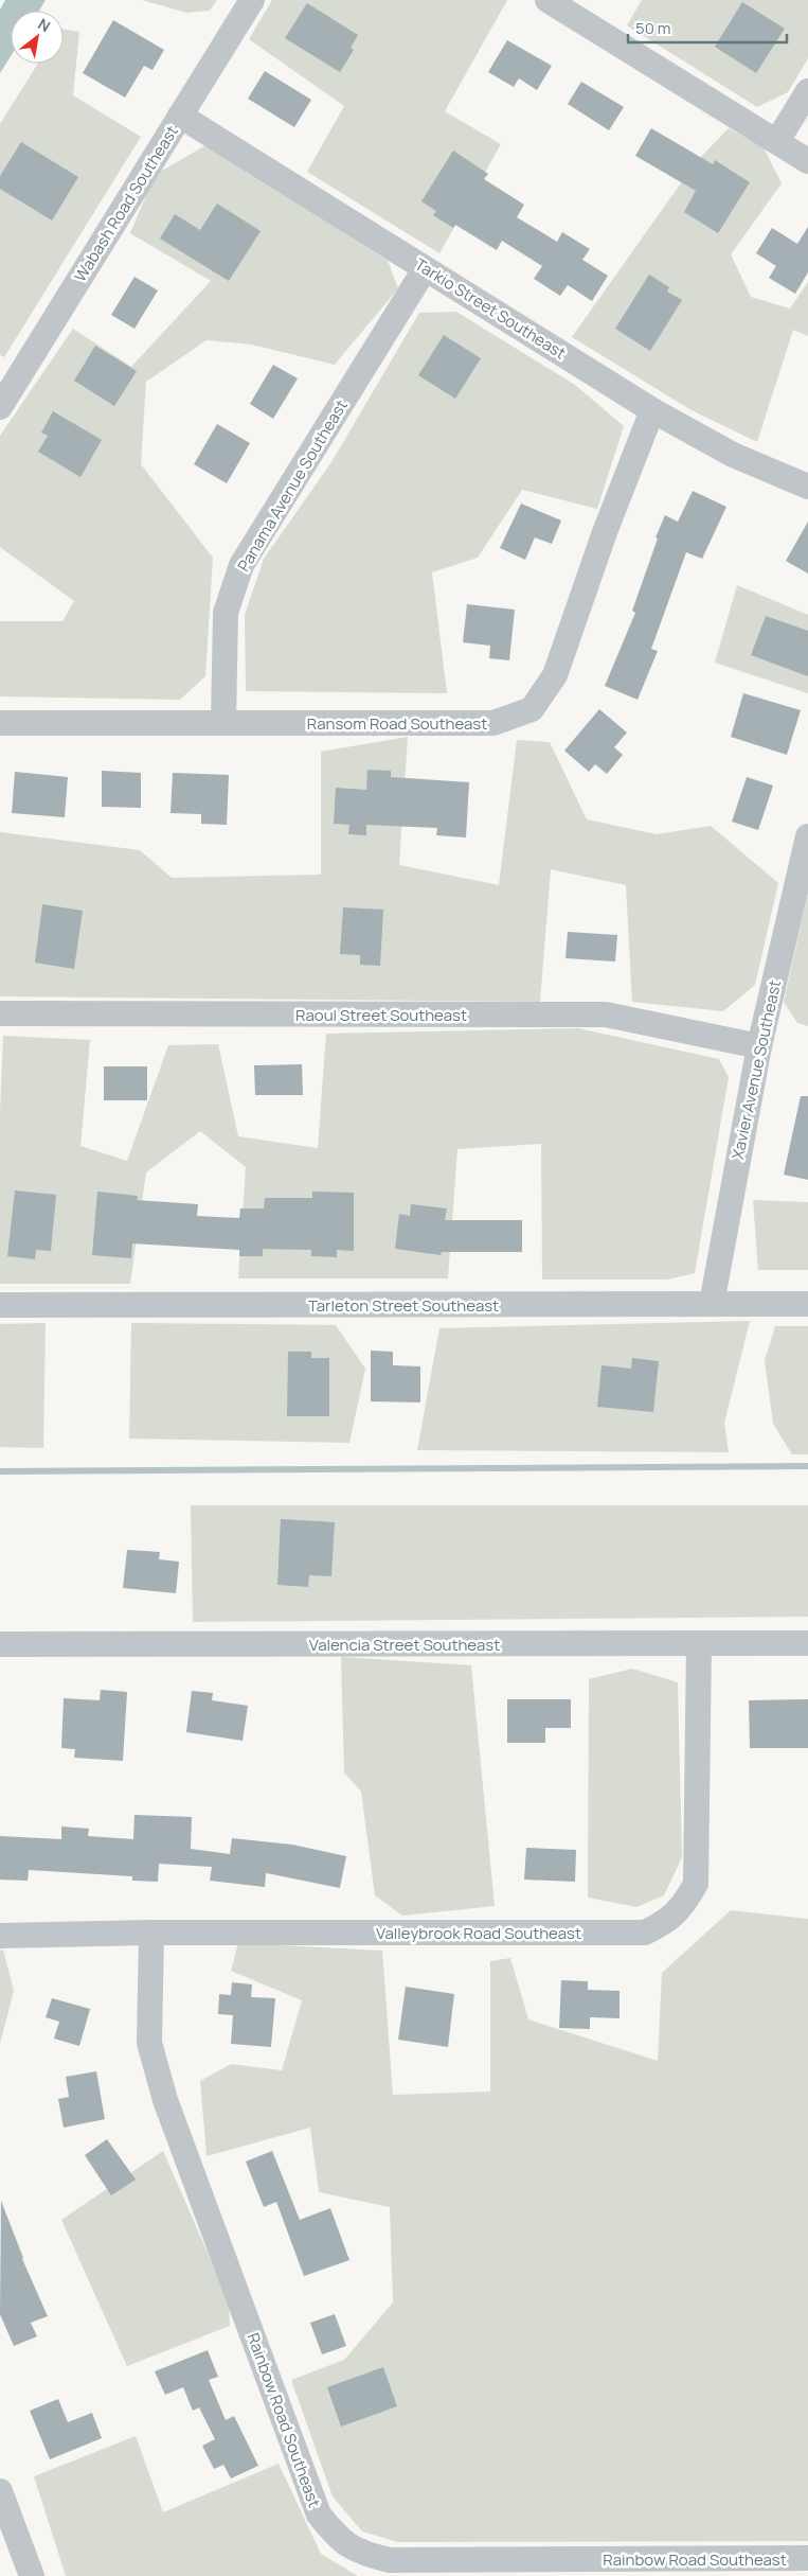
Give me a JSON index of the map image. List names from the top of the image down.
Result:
{
  "streets": {
    "street": [
      "Wabash Road Southeast",
      "Tarkio Street Southeast",
      "Panama Avenue Southeast",
      "Ransom Road Southeast",
      "Raoul Street Southeast",
      "Xavier Avenue Southeast",
      "Tarleton Street Southeast",
      "Valencia Street Southeast",
      "Valleybrook Road Southeast",
      "Rainbow Road Southeast"
    ]
  },
  "crossings": [
    ["Wabash Road Southeast", "Tarkio Street Southeast"],
    ["Tarkio Street Southeast", "Panama Avenue Southeast"],
    ["Tarkio Street Southeast", "Ransom Road Southeast"],
    ["Panama Avenue Southeast", "Ransom Road Southeast"],
    ["Raoul Street Southeast", "Xavier Avenue Southeast"],
    ["Xavier Avenue Southeast", "Tarleton Street Southeast"],
    ["Valencia Street Southeast", "Valleybrook Road Southeast"],
    ["Valleybrook Road Southeast", "Rainbow Road Southeast"]
  ],
  "scale_bar": "50 m",
  "north": "top right"
}
